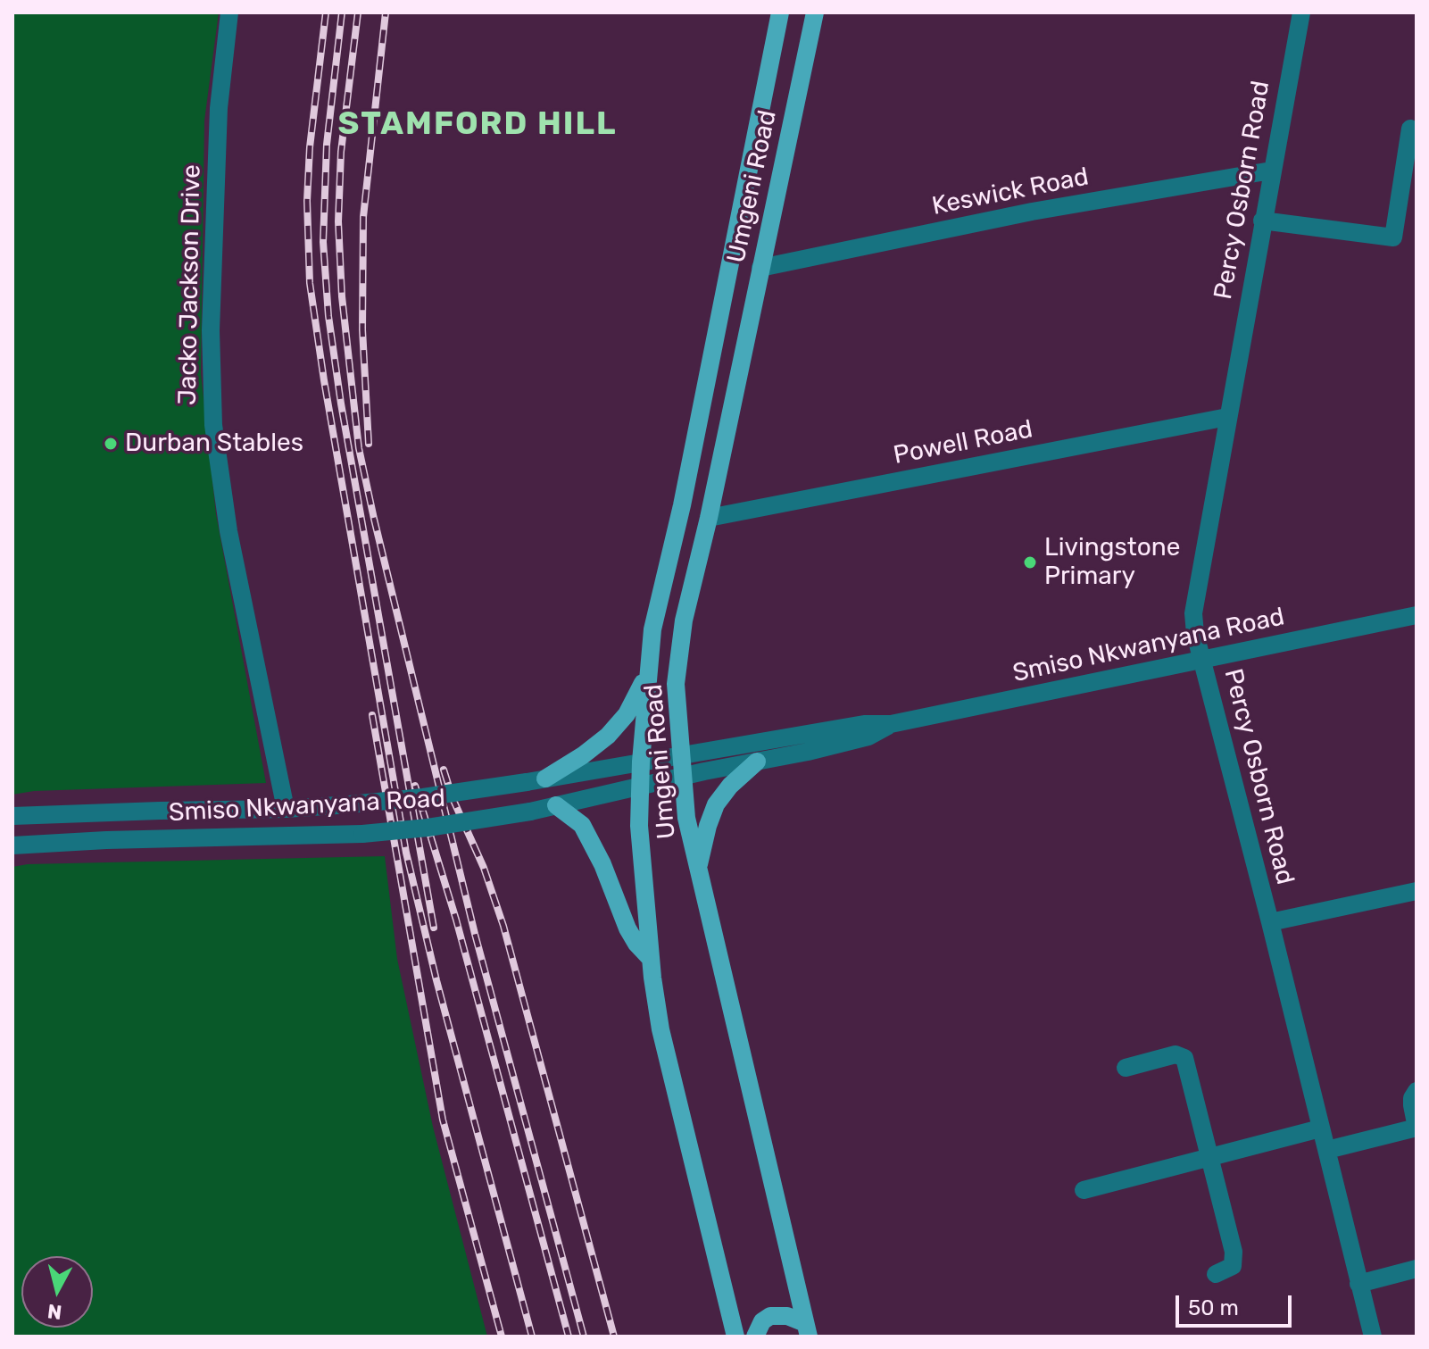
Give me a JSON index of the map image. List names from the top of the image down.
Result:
{
  "streets": {
    "main road": ["Umgeni Road"],
    "street": [
      "Percy Osborn Road",
      "Keswick Road",
      "Jacko Jackson Drive",
      "Powell Road",
      "Smiso Nkwanyana Road"
    ]
  },
  "crossings": [
    ["Umgeni Road", "Keswick Road"],
    ["Umgeni Road", "Powell Road"],
    ["Umgeni Road", "Smiso Nkwanyana Road"],
    ["Percy Osborn Road", "Keswick Road"],
    ["Percy Osborn Road", "Powell Road"],
    ["Percy Osborn Road", "Smiso Nkwanyana Road"],
    ["Jacko Jackson Drive", "Smiso Nkwanyana Road"]
  ],
  "districts": ["STAMFORD HILL"],
  "places": ["Durban Stables", "Livingstone Primary"],
  "scale_bar": "50 m",
  "north": "bottom"
}
